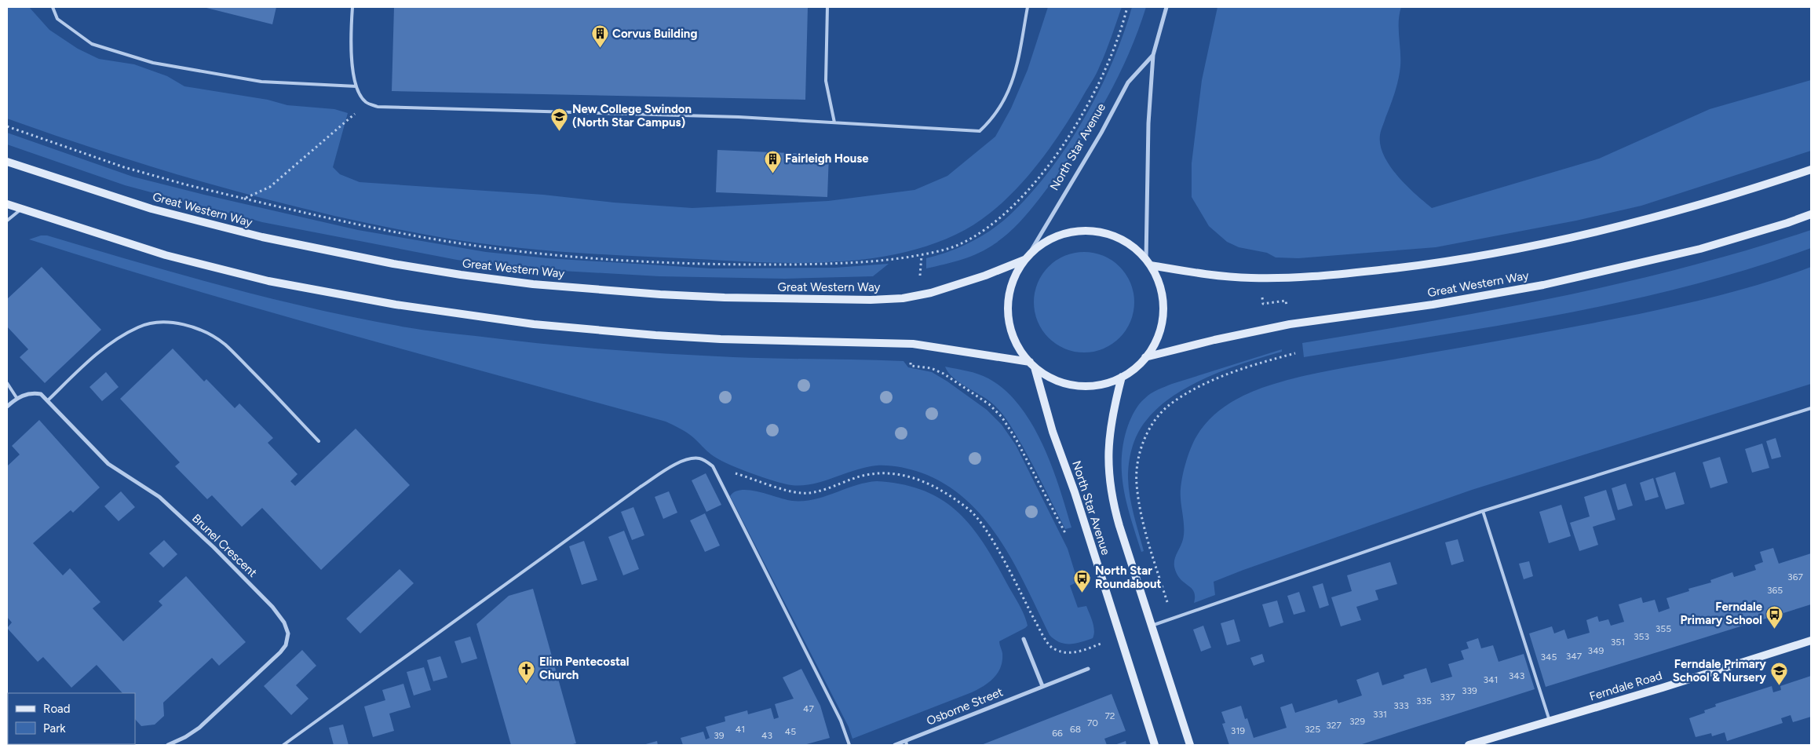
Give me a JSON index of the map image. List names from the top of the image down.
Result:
{
  "streets": {
    "main road": ["North Star Avenue", "Great Western Way", "Ferndale Road"],
    "street": ["Brunel Crescent", "Osborne Street"]
  },
  "crossings": [
    ["North Star Avenue", "Great Western Way"]
  ],
  "places": {
    "building": ["Corvus Building", "Fairleigh House"],
    "school or university": ["New College Swindon (North Star Campus)", "Ferndale Primary School & Nursery"],
    "bus stop": ["North Star Roundabout", "Ferndale Primary School"],
    "church": ["Elim Pentecostal Church"]
  },
  "house_numbers": [
    "367",
    "365",
    "355",
    "353",
    "351",
    "349",
    "347",
    "345",
    "343",
    "341",
    "339",
    "337",
    "335",
    "333",
    "47",
    "331",
    "72",
    "329",
    "70",
    "327",
    "41",
    "68",
    "325",
    "319",
    "45",
    "66",
    "39",
    "43"
  ],
  "legend": ["Road", "Park"]
}
